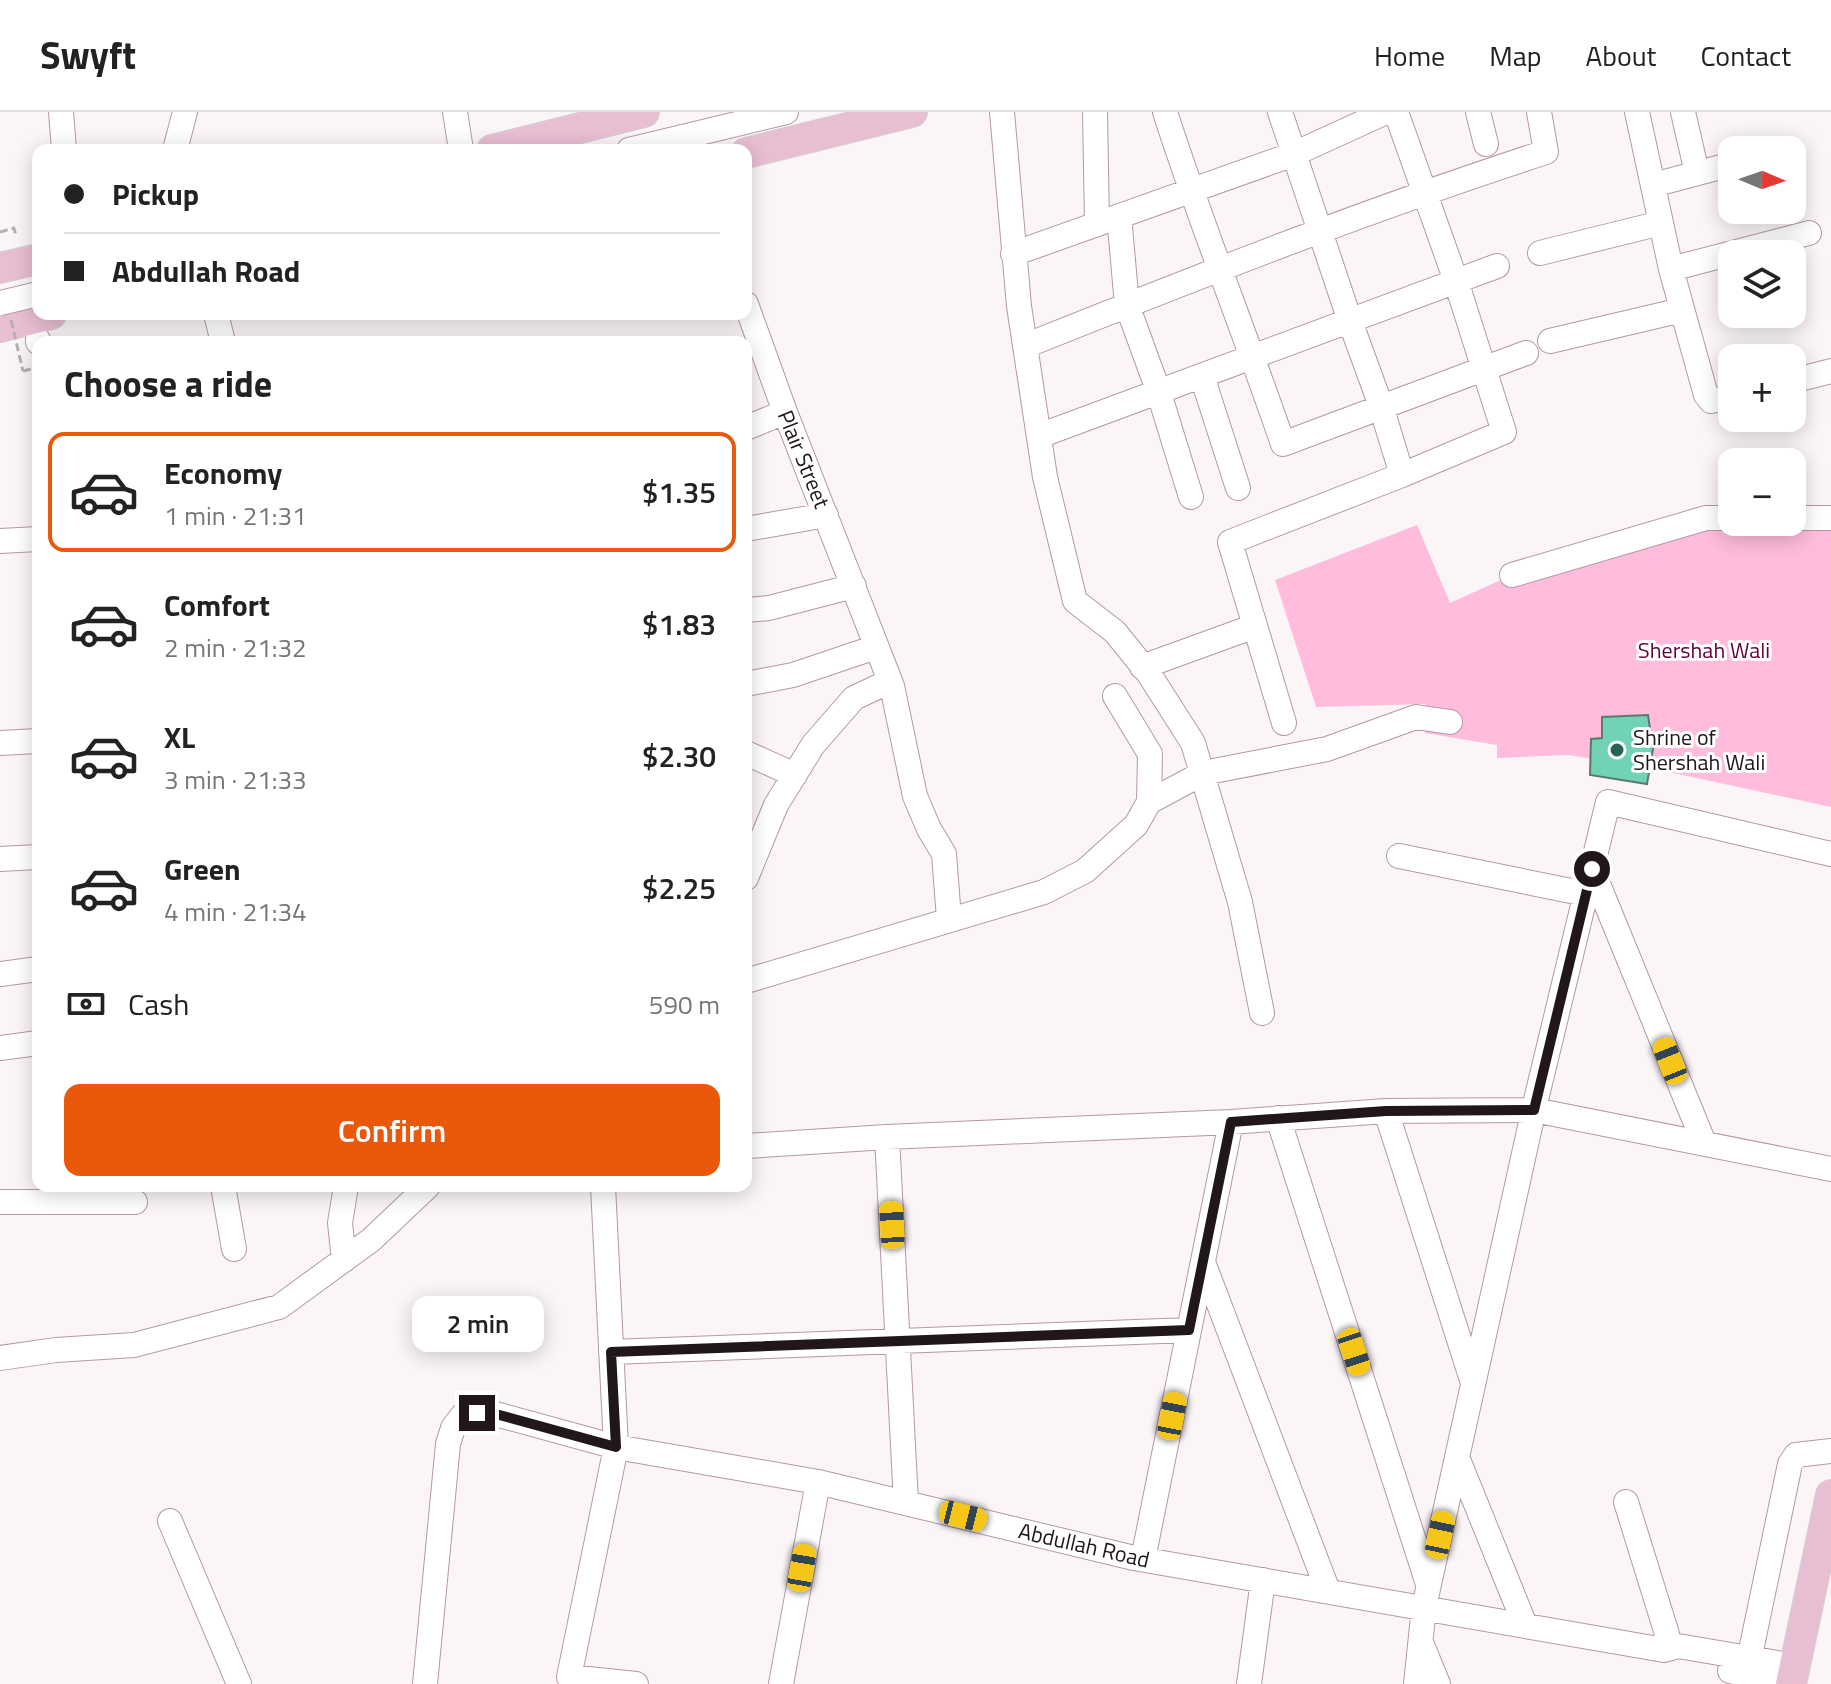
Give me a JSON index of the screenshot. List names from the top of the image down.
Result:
{
  "streets": {
    "street": ["Plair Street", "Abdullah Road"]
  },
  "parks": ["Shershah Wali"],
  "places": ["Shrine of Shershah Wali"],
  "north": "right",
  "page": {
    "header": "Swyft",
    "nav": [
      "Home",
      "Map",
      "About",
      "Contact"
    ],
    "map_buttons": ["+", "−"],
    "banner": ["Pickup", "Abdullah Road"],
    "heading": "Choose a ride",
    "list": [
      {
        "name": "Economy",
        "note": "1 min · 21:31",
        "value": "$1.35"
      },
      {
        "name": "Comfort",
        "note": "2 min · 21:32",
        "value": "$1.83"
      },
      {
        "name": "XL",
        "note": "3 min · 21:33",
        "value": "$2.30"
      },
      {
        "name": "Green",
        "note": "4 min · 21:34",
        "value": "$2.25"
      }
    ],
    "pay": ["Cash", "590 m"],
    "buttons": "Confirm",
    "bubble": "2 min"
  }
}
